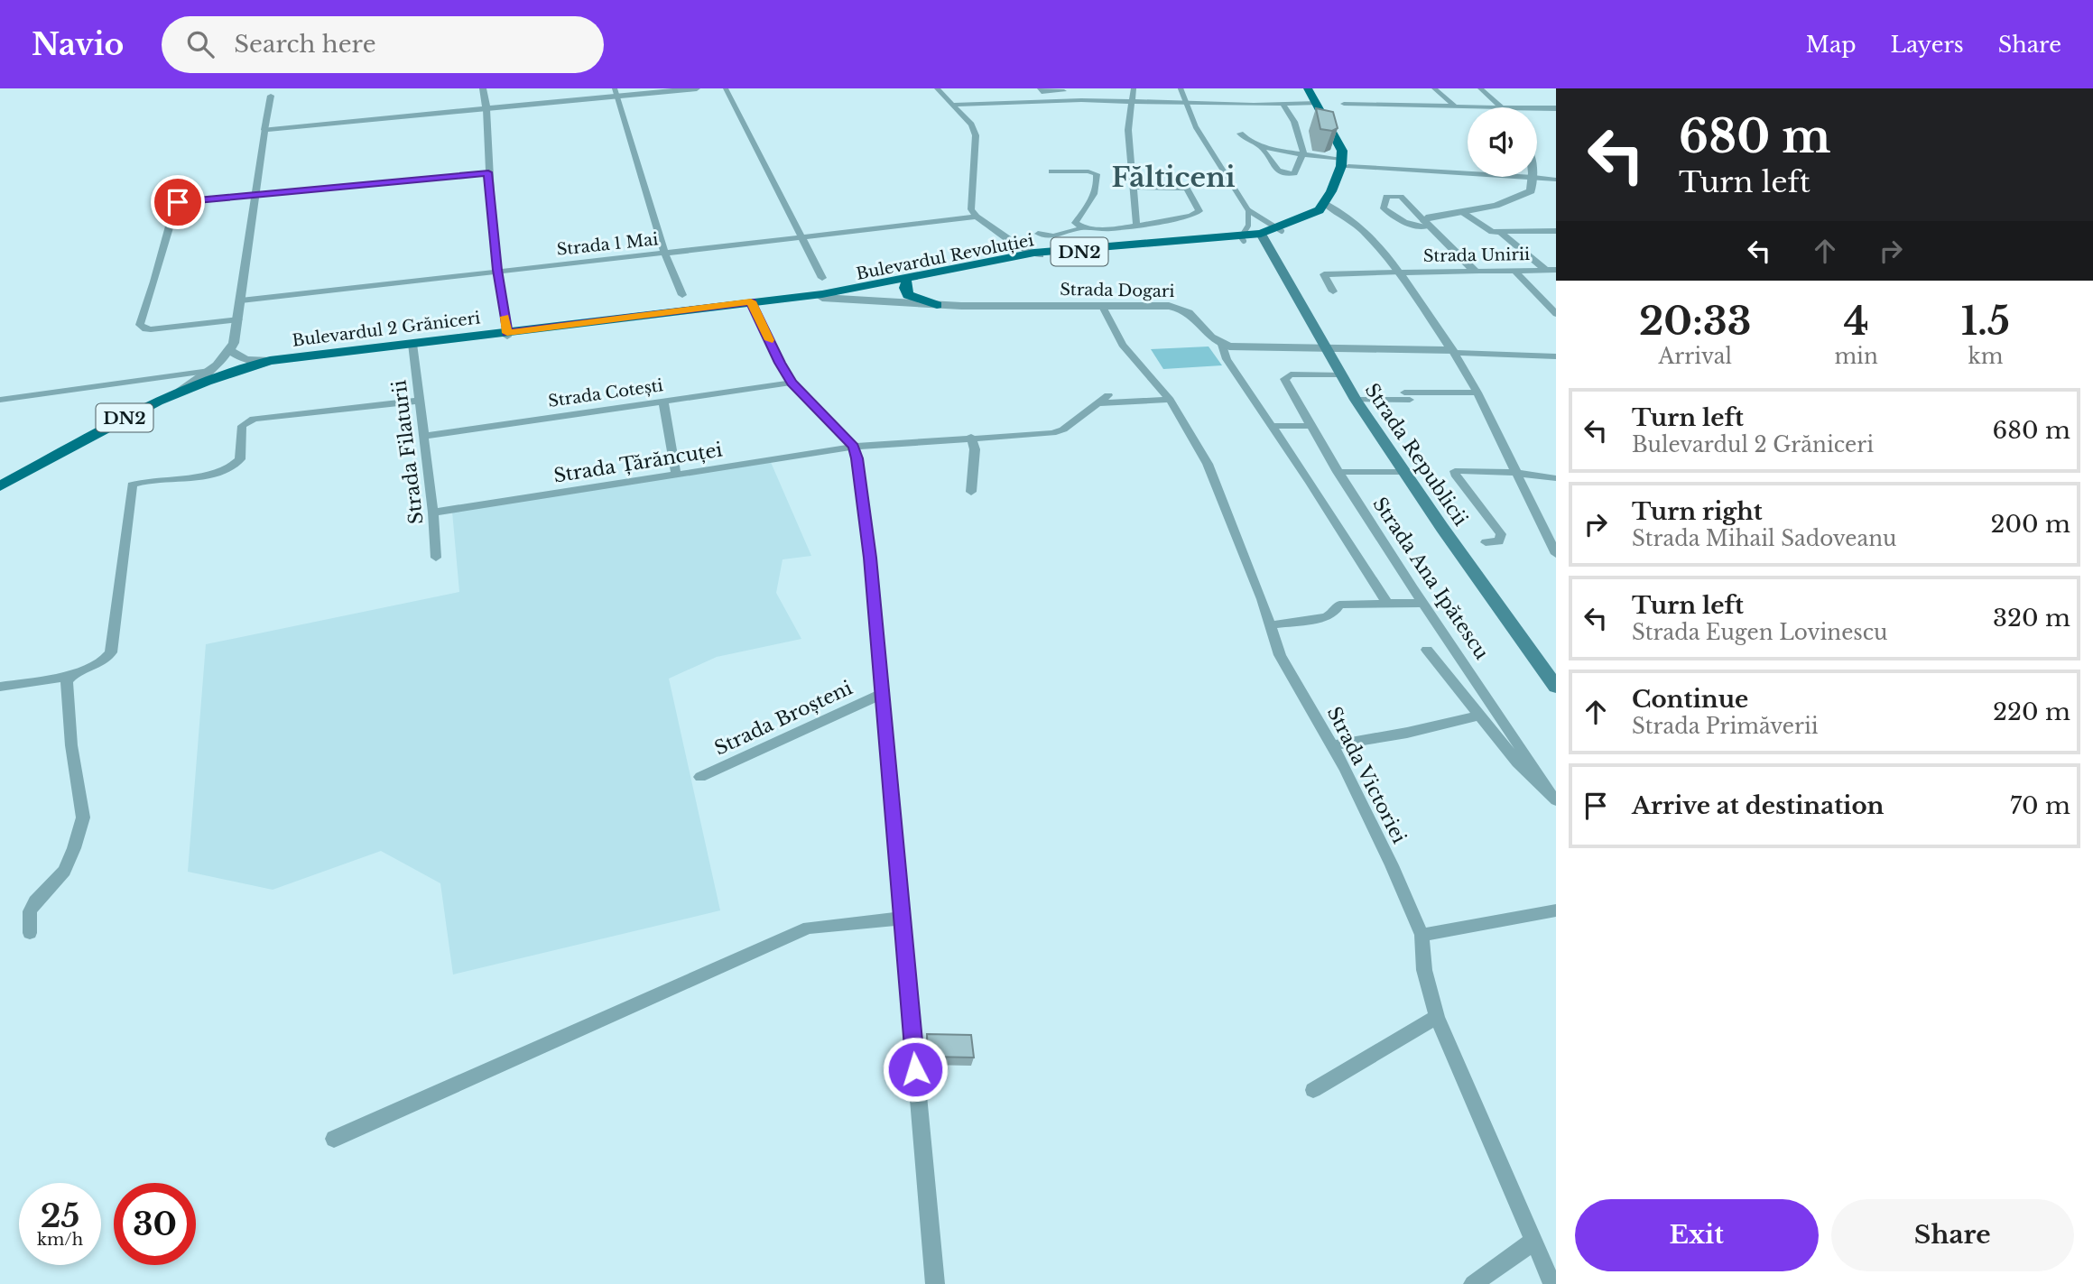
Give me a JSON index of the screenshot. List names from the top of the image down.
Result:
{
  "streets": {
    "main road": [
      "DN2",
      "Bulevardul Revoluției",
      "Bulevardul 2 Grăniceri",
      "Strada Republicii"
    ],
    "street": [
      "Strada 1 Mai",
      "Strada Unirii",
      "Strada Dogari",
      "Strada Cotești",
      "Strada Filaturii",
      "Strada Țărăncuței",
      "Strada Ana Ipătescu",
      "Strada Broșteni",
      "Strada Victoriei"
    ]
  },
  "crossings": [
    ["Bulevardul Revoluției", "Strada Dogari"],
    ["Bulevardul Revoluției", "Bulevardul 2 Grăniceri"],
    ["Bulevardul Revoluției", "Strada Republicii"],
    ["Strada Dogari", "Bulevardul 2 Grăniceri"],
    ["Strada Dogari", "Strada Victoriei"],
    ["Bulevardul 2 Grăniceri", "Strada Filaturii"],
    ["Strada Cotești", "Strada Filaturii"],
    ["Strada Filaturii", "Strada Țărăncuței"],
    ["Strada Republicii", "Strada Ana Ipătescu"],
    ["Strada Țărăncuței", "Strada Broșteni"]
  ],
  "districts": ["Fălticeni"],
  "page": {
    "header": "Navio",
    "search": "Search here",
    "nav": ["Map", "Layers", "Share"],
    "turn": ["680 m", "Turn left"],
    "eta": [
      "20:33",
      "Arrival",
      "4",
      "min",
      "1.5",
      "km"
    ],
    "list": [
      {
        "name": "Turn left",
        "note": "Bulevardul 2 Grăniceri",
        "value": "680 m"
      },
      {
        "name": "Turn right",
        "note": "Strada Mihail Sadoveanu",
        "value": "200 m"
      },
      {
        "name": "Turn left",
        "note": "Strada Eugen Lovinescu",
        "value": "320 m"
      },
      {
        "name": "Continue",
        "note": "Strada Primăverii",
        "value": "220 m"
      },
      {
        "name": "Arrive at destination",
        "value": "70 m"
      }
    ],
    "speed": "25 km/h",
    "limit": "30",
    "buttons": ["Exit", "Share"]
  }
}
